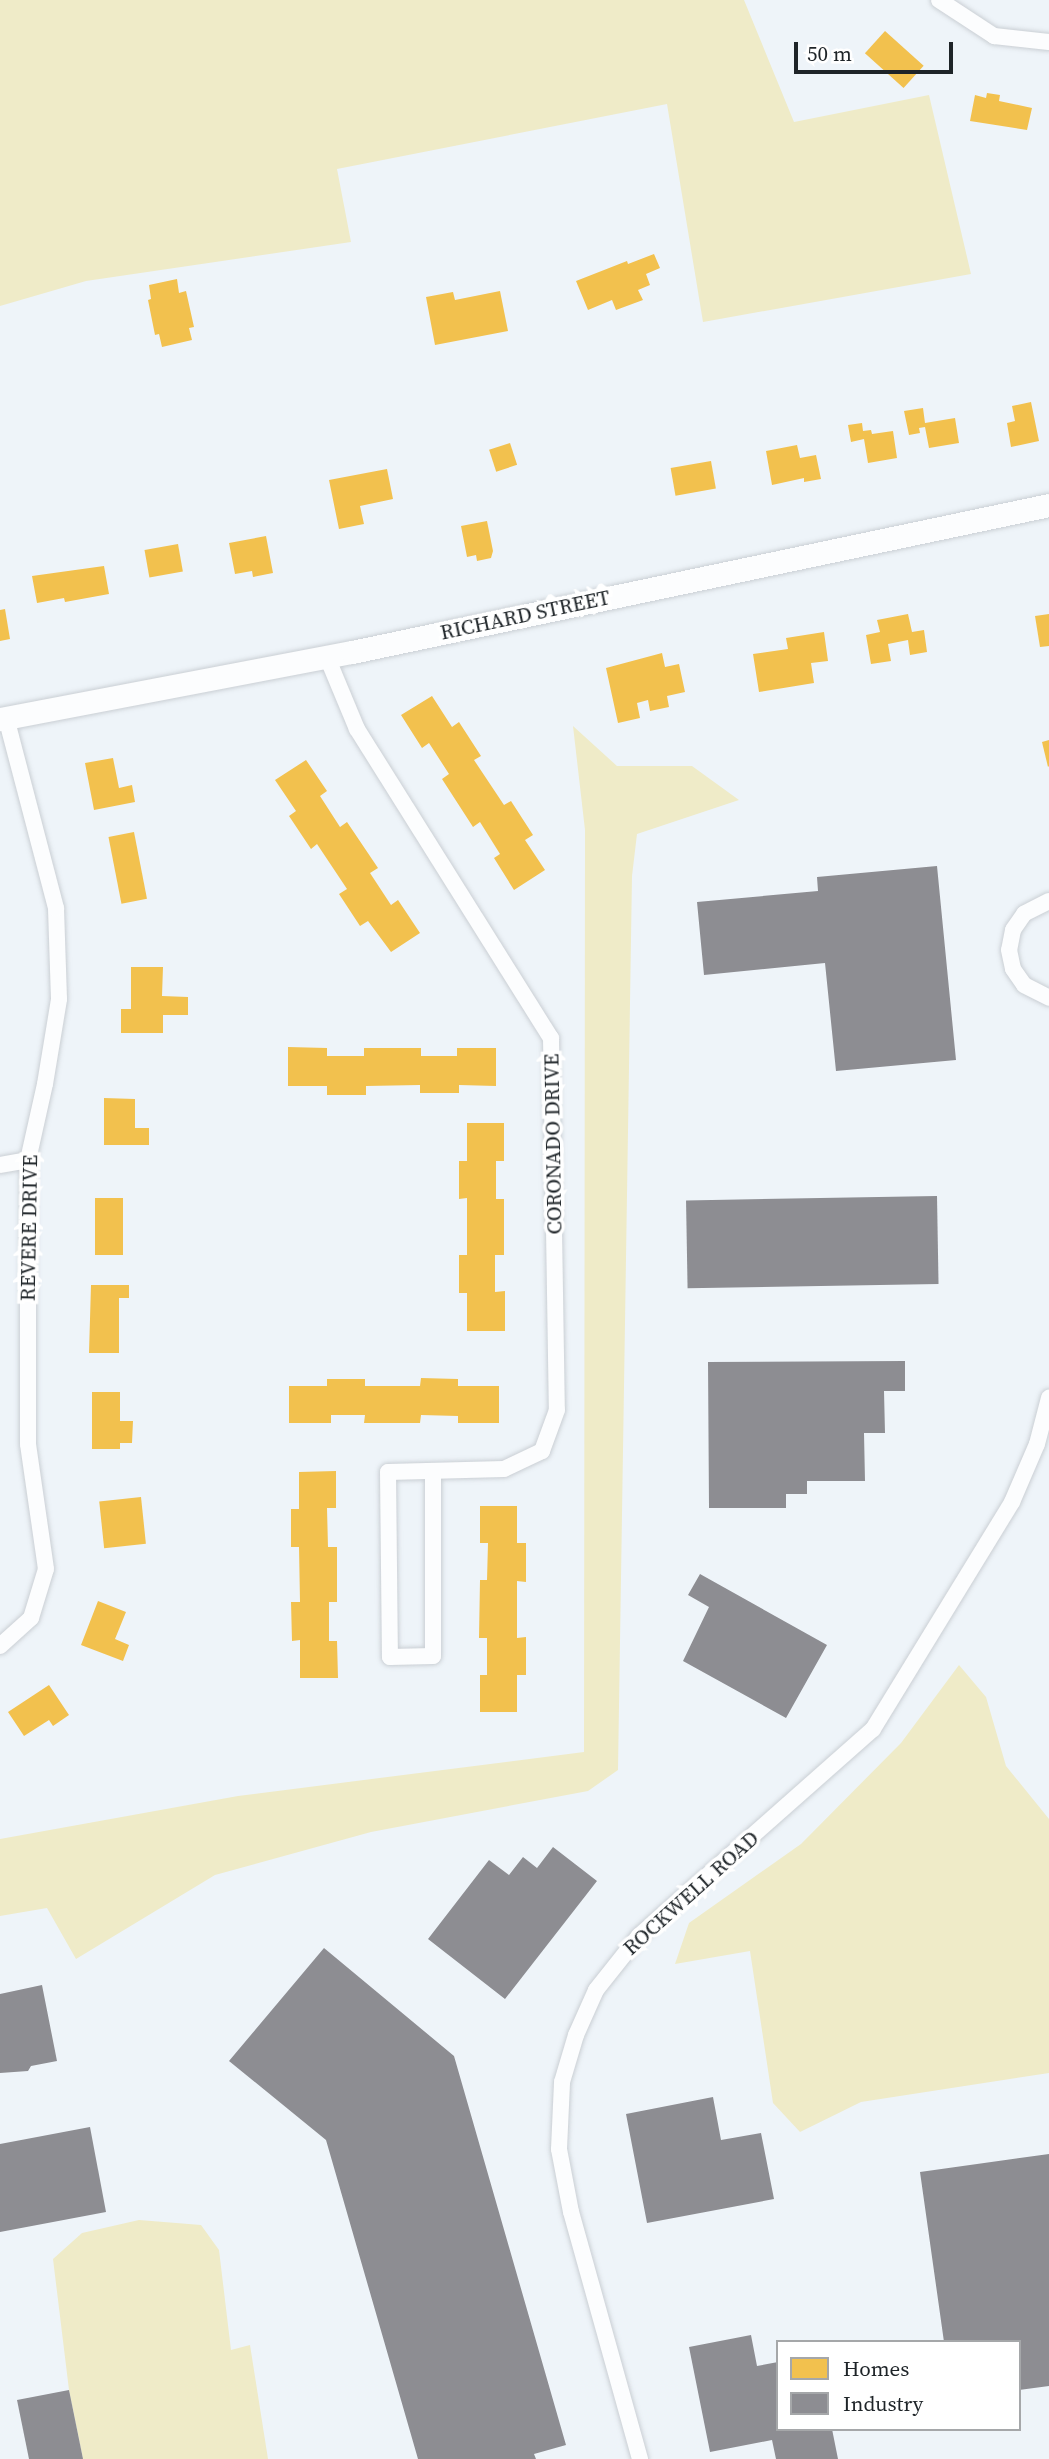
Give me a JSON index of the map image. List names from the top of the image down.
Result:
{
  "streets": {
    "street": [
      "RICHARD STREET",
      "CORONADO DRIVE",
      "REVERE DRIVE",
      "ROCKWELL ROAD"
    ]
  },
  "crossings": [
    ["RICHARD STREET", "CORONADO DRIVE"],
    ["RICHARD STREET", "REVERE DRIVE"]
  ],
  "legend": ["Homes", "Industry"],
  "scale_bar": "50 m"
}
